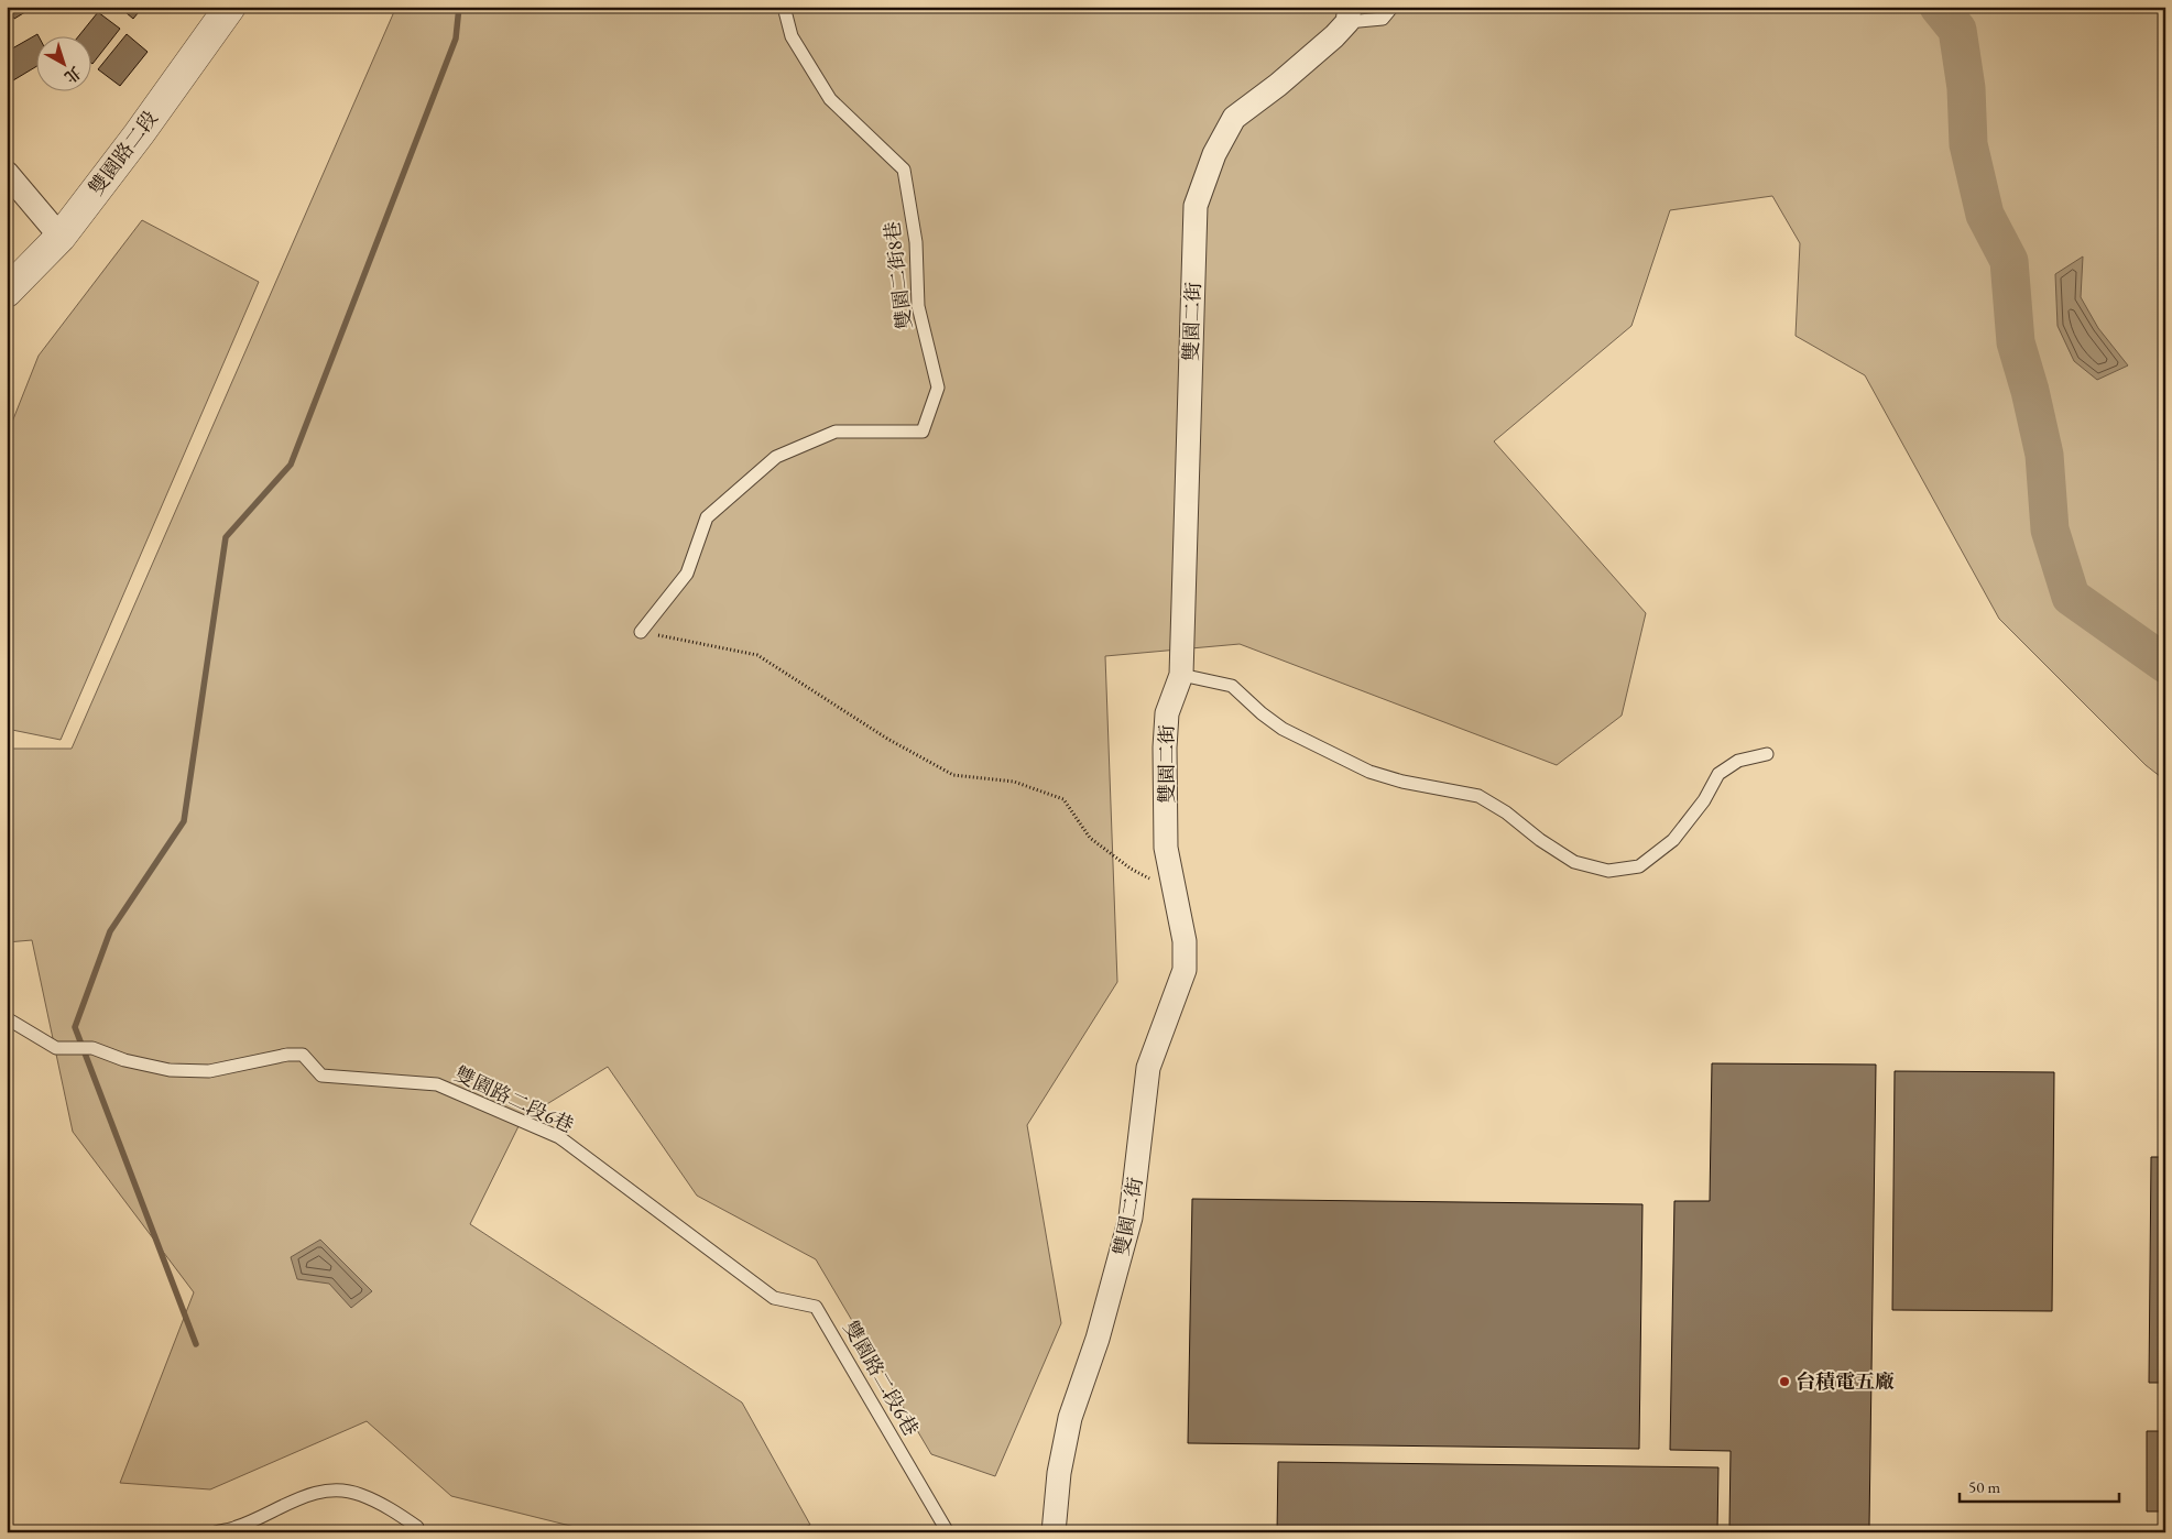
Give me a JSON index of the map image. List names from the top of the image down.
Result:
{
  "streets": {
    "street": ["雙園路二段", "雙園二街"],
    "lane": ["雙園二街8巷", "雙園路二段6巷"]
  },
  "places": ["台積電五廠"],
  "scale_bar": "50 m",
  "north": "bottom right"
}
